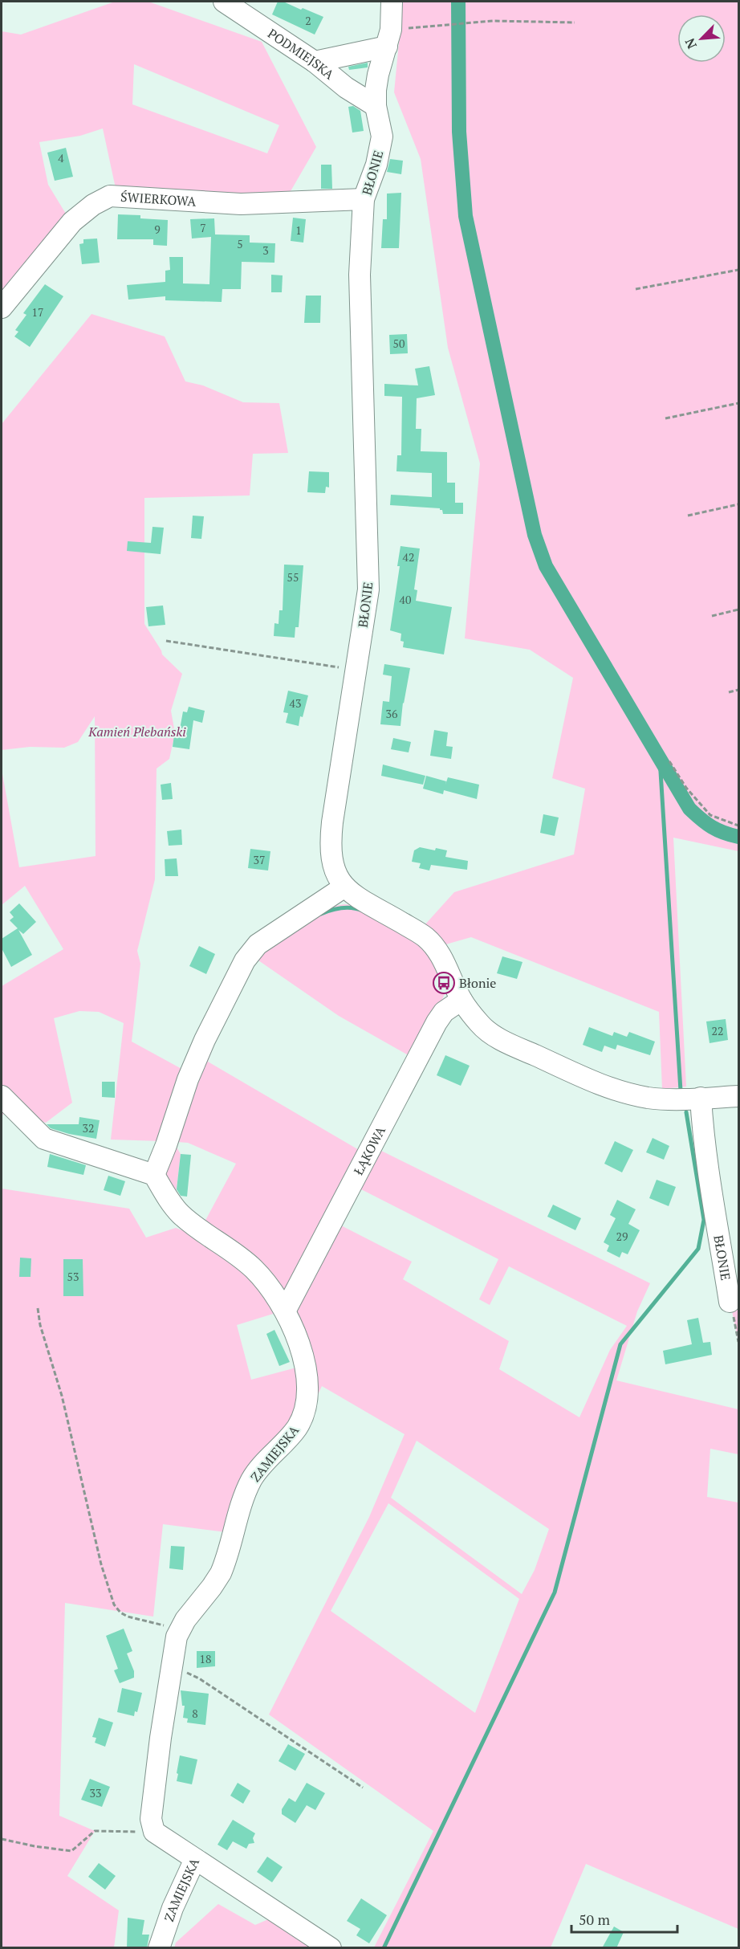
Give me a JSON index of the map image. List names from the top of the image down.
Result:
{
  "streets": {
    "street": [
      "PODMIEJSKA",
      "BŁONIE",
      "ŚWIERKOWA",
      "ŁĄKOWA",
      "ZAMIEJSKA"
    ]
  },
  "crossings": [
    ["PODMIEJSKA", "BŁONIE"],
    ["BŁONIE", "ŚWIERKOWA"],
    ["ŁĄKOWA", "ZAMIEJSKA"]
  ],
  "parks": ["Kamień Plebański"],
  "places": {
    "bus stop": ["Błonie"]
  },
  "house_numbers": [
    "2",
    "4",
    "7",
    "9",
    "1",
    "5",
    "3",
    "17",
    "50",
    "42",
    "55",
    "40",
    "43",
    "36",
    "37",
    "22",
    "32",
    "29",
    "53",
    "18",
    "8",
    "33"
  ],
  "scale_bar": "50 m",
  "north": "bottom left"
}
